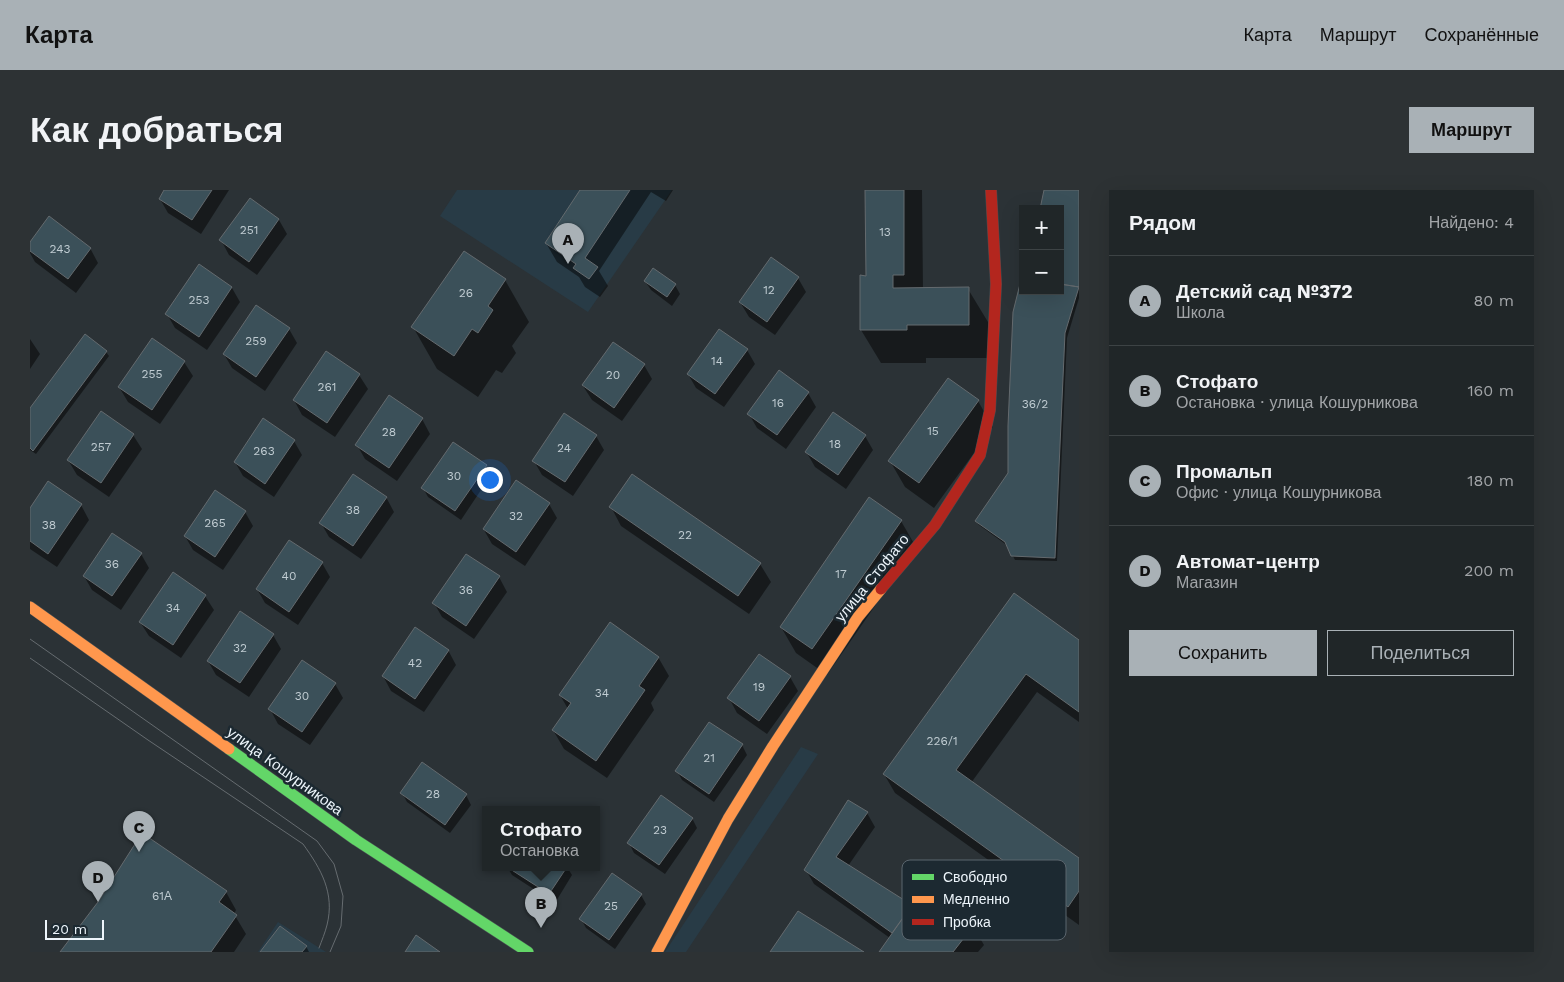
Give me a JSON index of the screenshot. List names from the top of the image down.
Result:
{
  "streets": {
    "street": ["улица Стофато", "улица Кошурникова"]
  },
  "house_numbers": [
    "251",
    "13",
    "243",
    "12",
    "26",
    "253",
    "259",
    "14",
    "255",
    "20",
    "261",
    "16",
    "36/2",
    "15",
    "28",
    "18",
    "257",
    "24",
    "263",
    "30",
    "38",
    "32",
    "265",
    "38",
    "22",
    "36",
    "17",
    "40",
    "36",
    "34",
    "32",
    "42",
    "19",
    "34",
    "30",
    "226/1",
    "21",
    "28",
    "23",
    "61А",
    "25"
  ],
  "legend": ["Свободно", "Медленно", "Пробка"],
  "scale_bar": "20 m",
  "page": {
    "header": "Карта",
    "nav": ["Карта", "Маршрут", "Сохранённые"],
    "buttons": [
      "Маршрут",
      ["Сохранить", "Поделиться"]
    ],
    "title": "Как добраться",
    "heading": ["Рядом", "Найдено: 4"],
    "map_buttons": ["+", "−"],
    "pins": [
      "A",
      "C",
      "D",
      "B"
    ],
    "list": [
      {
        "mark": "A",
        "name": "Детский сад №372",
        "note": "Школа",
        "value": "80 m"
      },
      {
        "mark": "B",
        "name": "Стофато",
        "note": "Остановка · улица Кошурникова",
        "value": "160 m"
      },
      {
        "mark": "C",
        "name": "Промальп",
        "note": "Офис · улица Кошурникова",
        "value": "180 m"
      },
      {
        "mark": "D",
        "name": "Автомат-центр",
        "note": "Магазин",
        "value": "200 m"
      }
    ],
    "popup": ["Стофато", "Остановка"],
    "scale": "20 m"
  }
}
